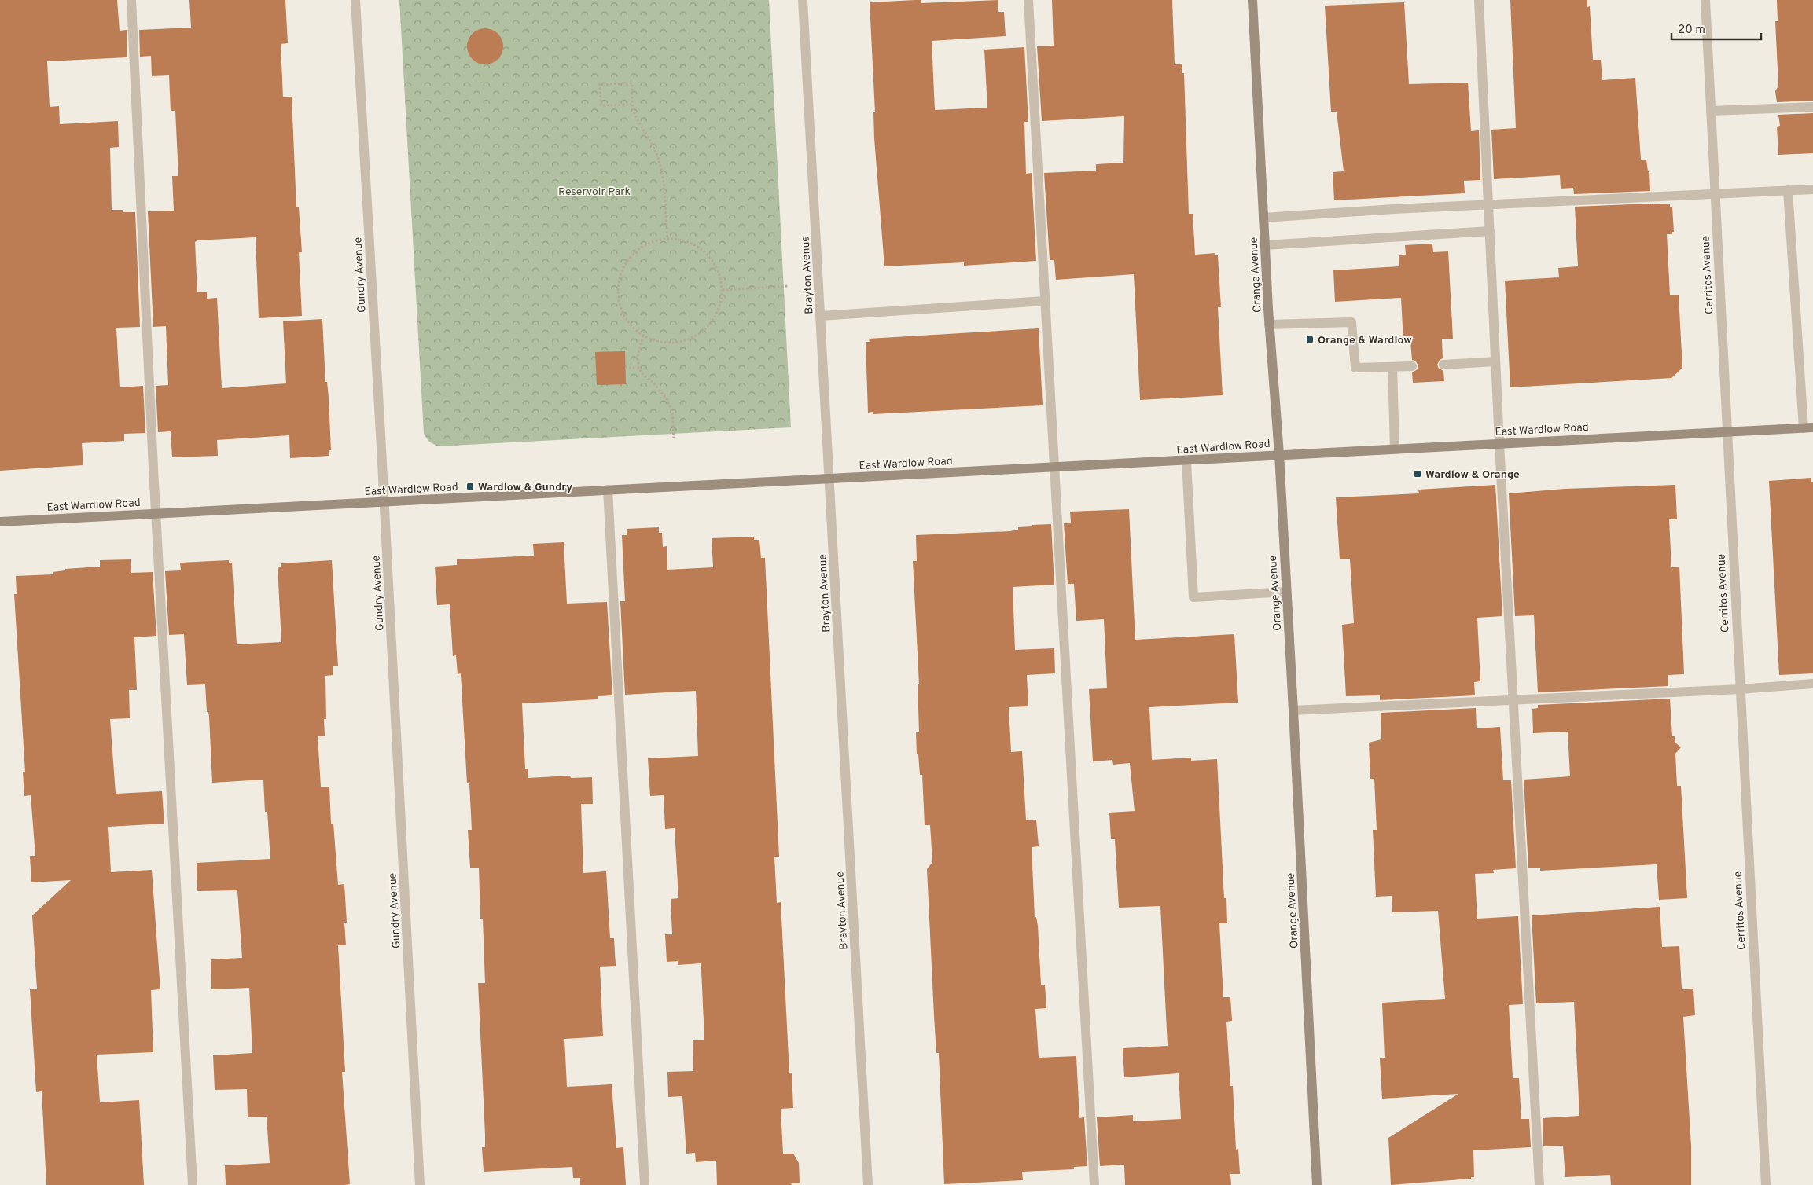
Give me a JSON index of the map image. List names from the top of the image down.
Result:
{
  "streets": {
    "main road": ["Orange Avenue", "East Wardlow Road"],
    "street": ["Gundry Avenue", "Brayton Avenue", "Cerritos Avenue"]
  },
  "crossings": [
    ["Gundry Avenue", "East Wardlow Road"],
    ["Brayton Avenue", "East Wardlow Road"],
    ["Orange Avenue", "East Wardlow Road"],
    ["Cerritos Avenue", "East Wardlow Road"]
  ],
  "parks": ["Reservoir Park"],
  "places": {
    "transit": ["Orange & Wardlow", "Wardlow & Orange", "Wardlow & Gundry"]
  },
  "scale_bar": "20 m"
}
